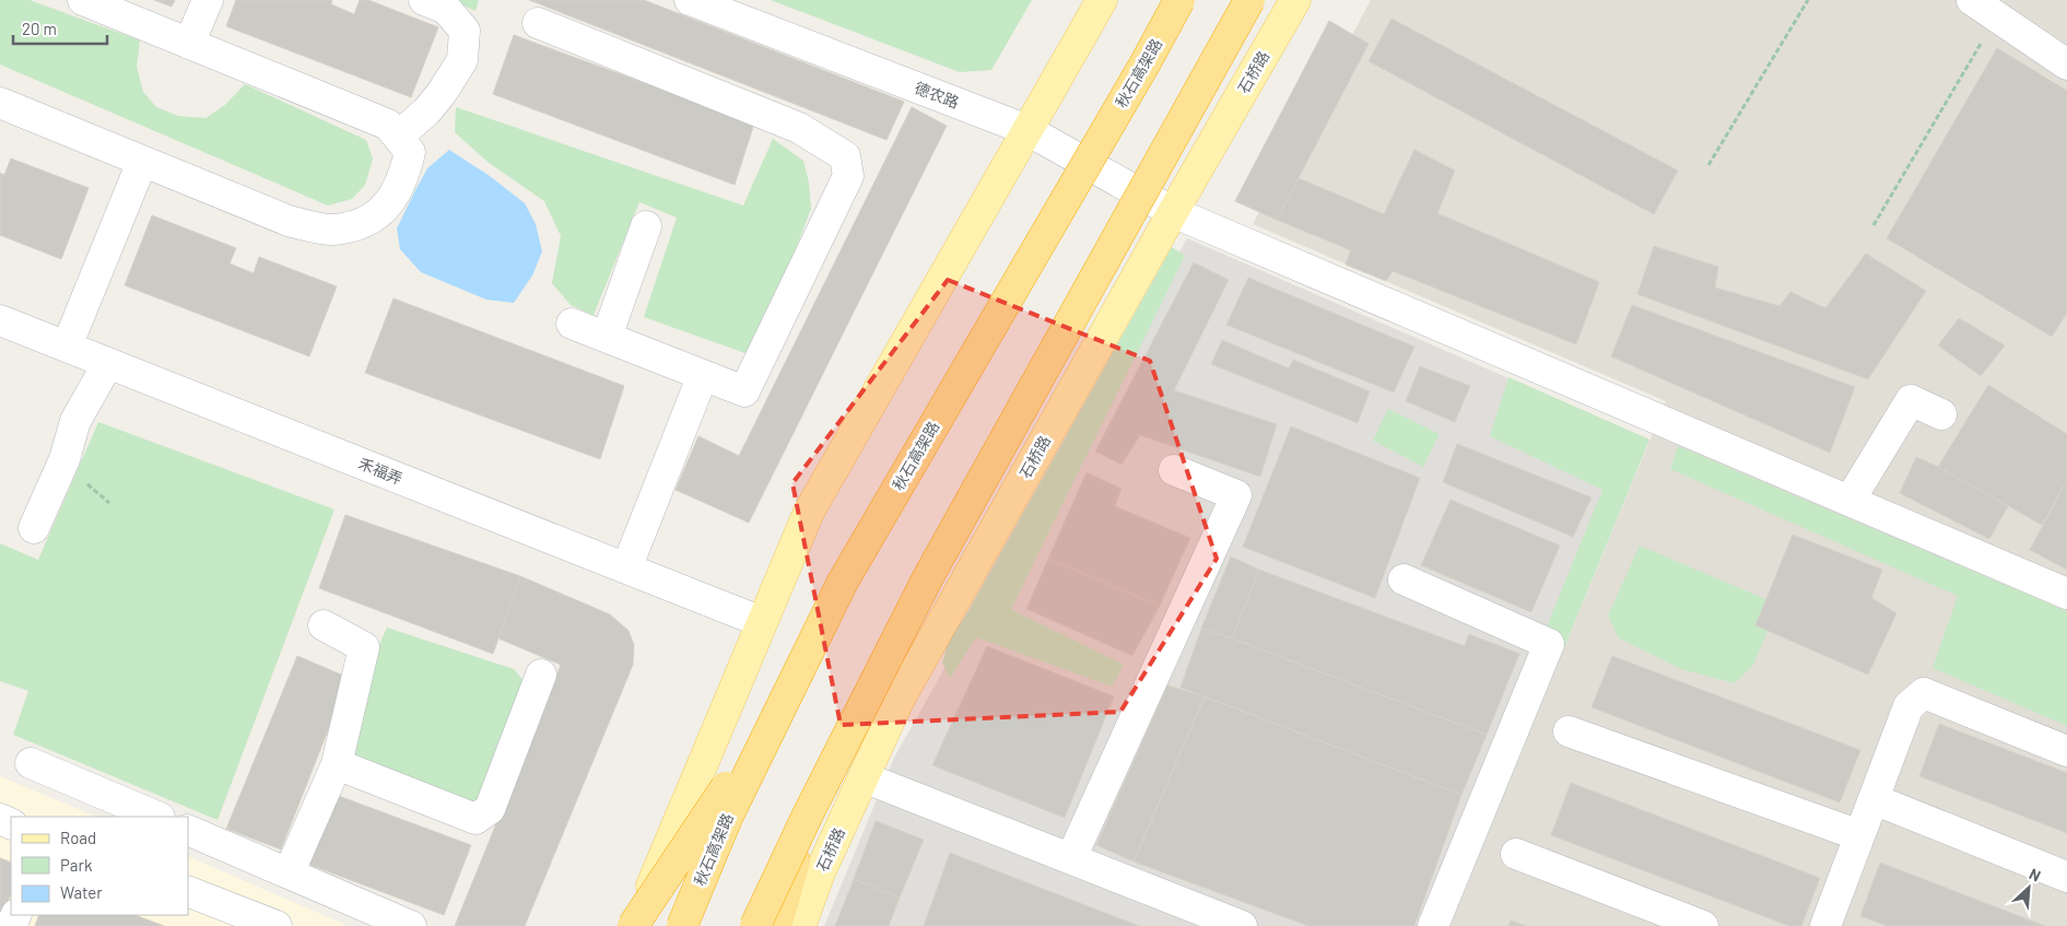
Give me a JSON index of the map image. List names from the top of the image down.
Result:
{
  "streets": {
    "highway": ["秋石高架路"],
    "main road": ["石桥路"],
    "street": ["德农路", "禾福弄"]
  },
  "crossings": [
    ["石桥路", "德农路"]
  ],
  "legend": ["Road", "Park", "Water"],
  "scale_bar": "20 m",
  "north": "top right"
}
